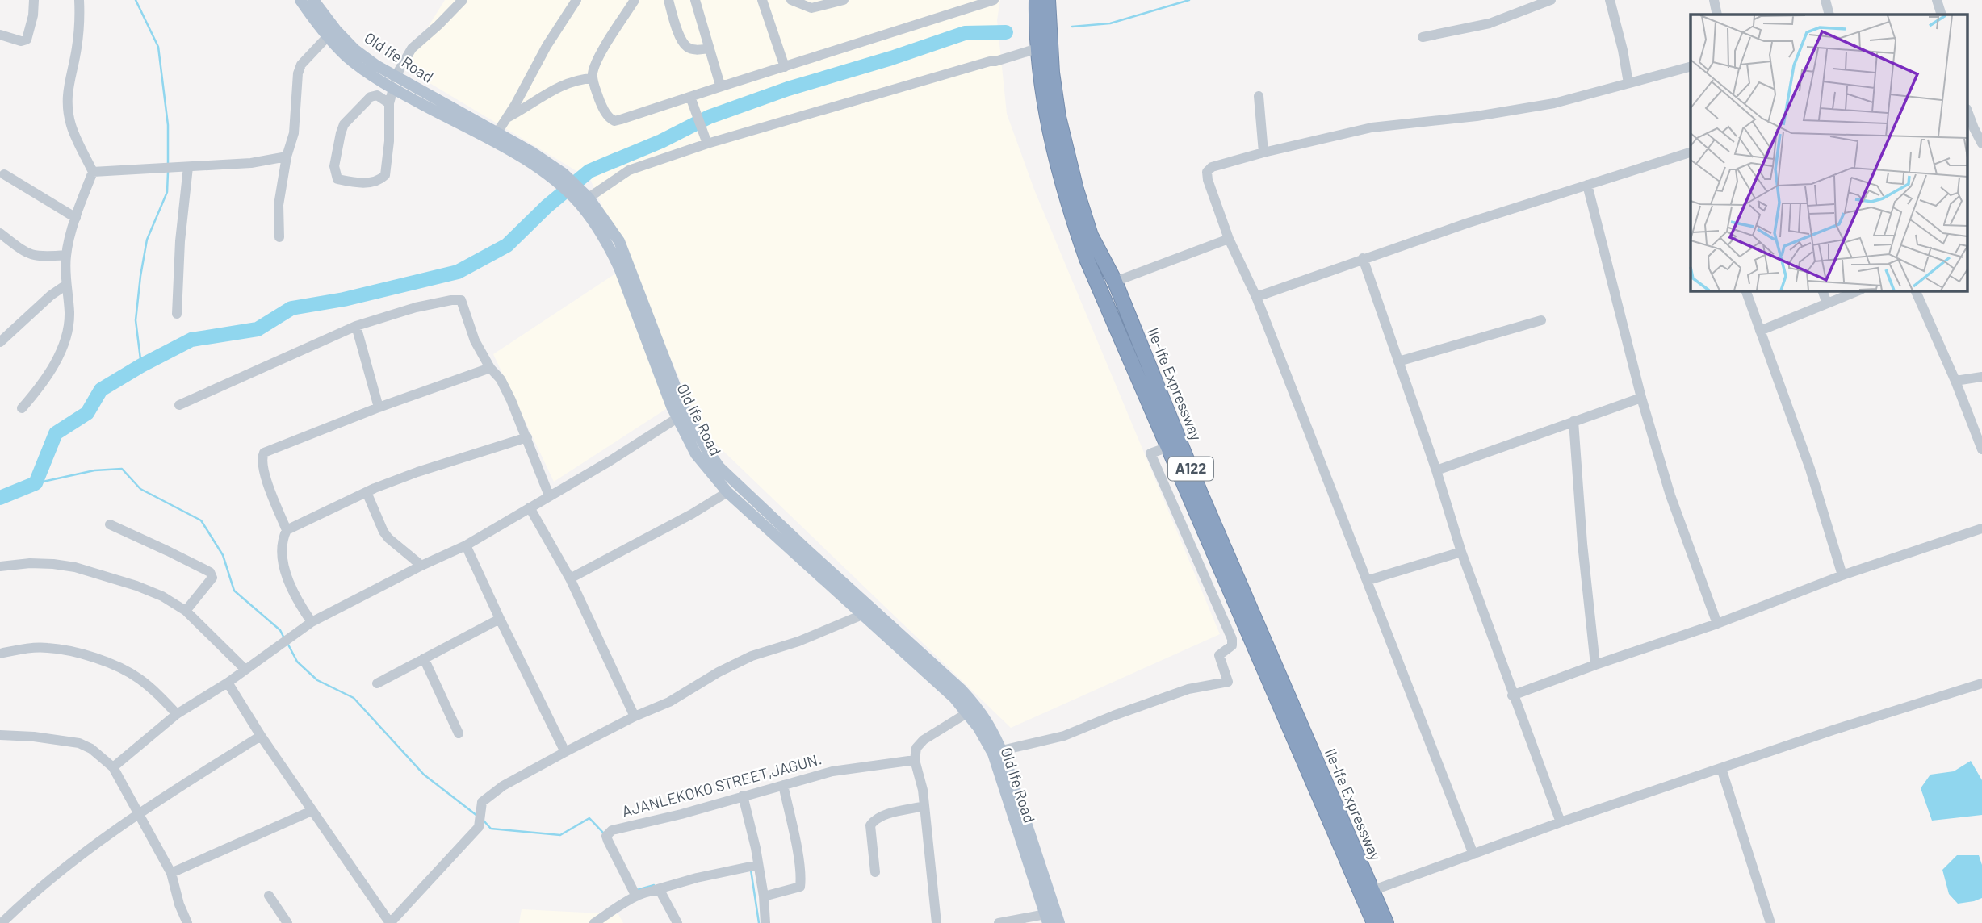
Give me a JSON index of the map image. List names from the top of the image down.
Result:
{
  "streets": {
    "highway": ["Ile-Ife Expressway", "A122"],
    "main road": ["Old Ife Road"],
    "street": ["AJANLEKOKO STREET,JAGUN."]
  }
}
